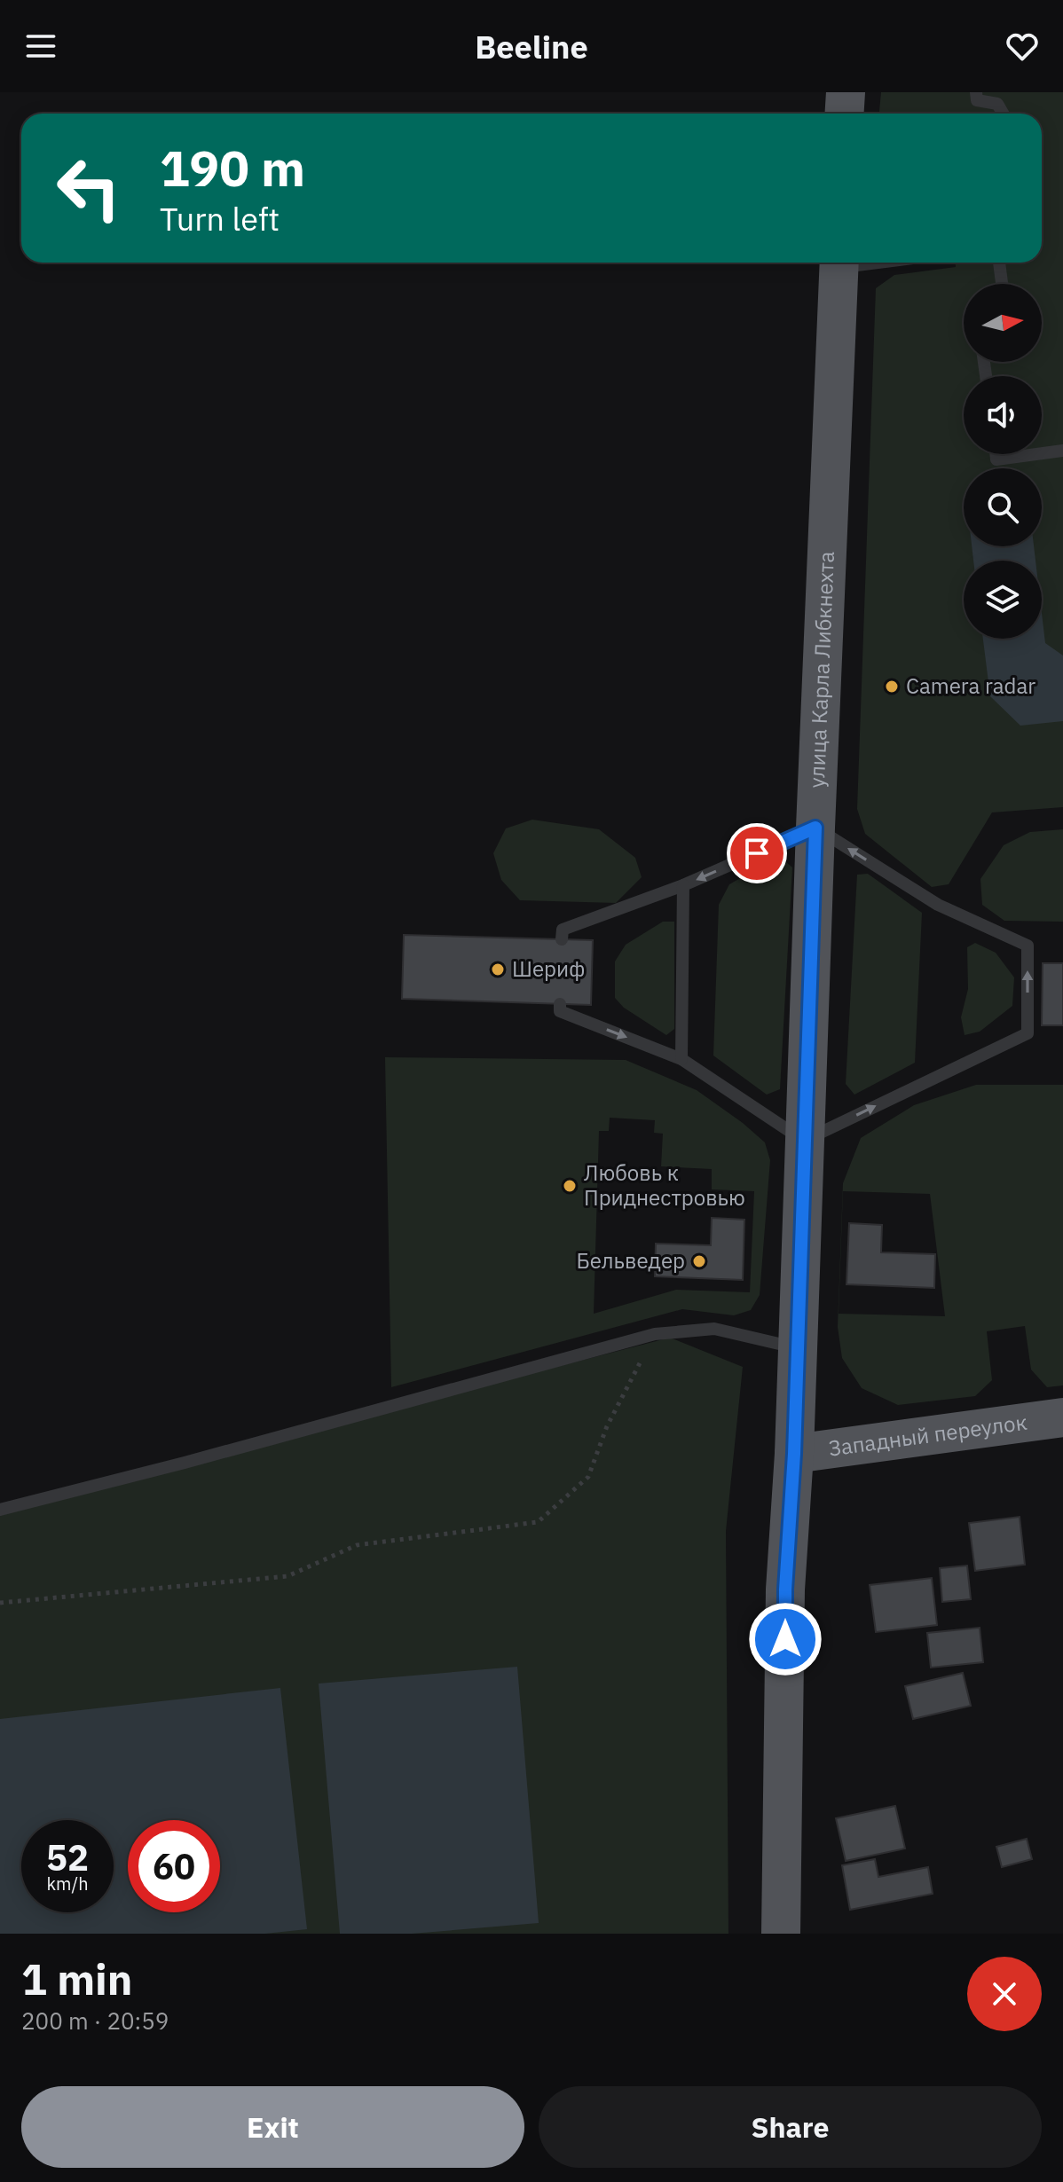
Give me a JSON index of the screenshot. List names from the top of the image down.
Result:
{
  "streets": {
    "main road": ["улица Карла Либкнехта", "Западный переулок"]
  },
  "crossings": [
    ["улица Карла Либкнехта", "Западный переулок"]
  ],
  "places": [
    "Camera radar",
    "Шериф",
    "Любовь к Приднестровью",
    "Бельведер"
  ],
  "north": "right",
  "page": {
    "header": "Beeline",
    "turn": ["190 m", "Turn left"],
    "speed": "52 km/h",
    "limit": "60",
    "heading": ["1 min", "200 m · 20:59"],
    "buttons": ["Exit", "Share"]
  }
}
